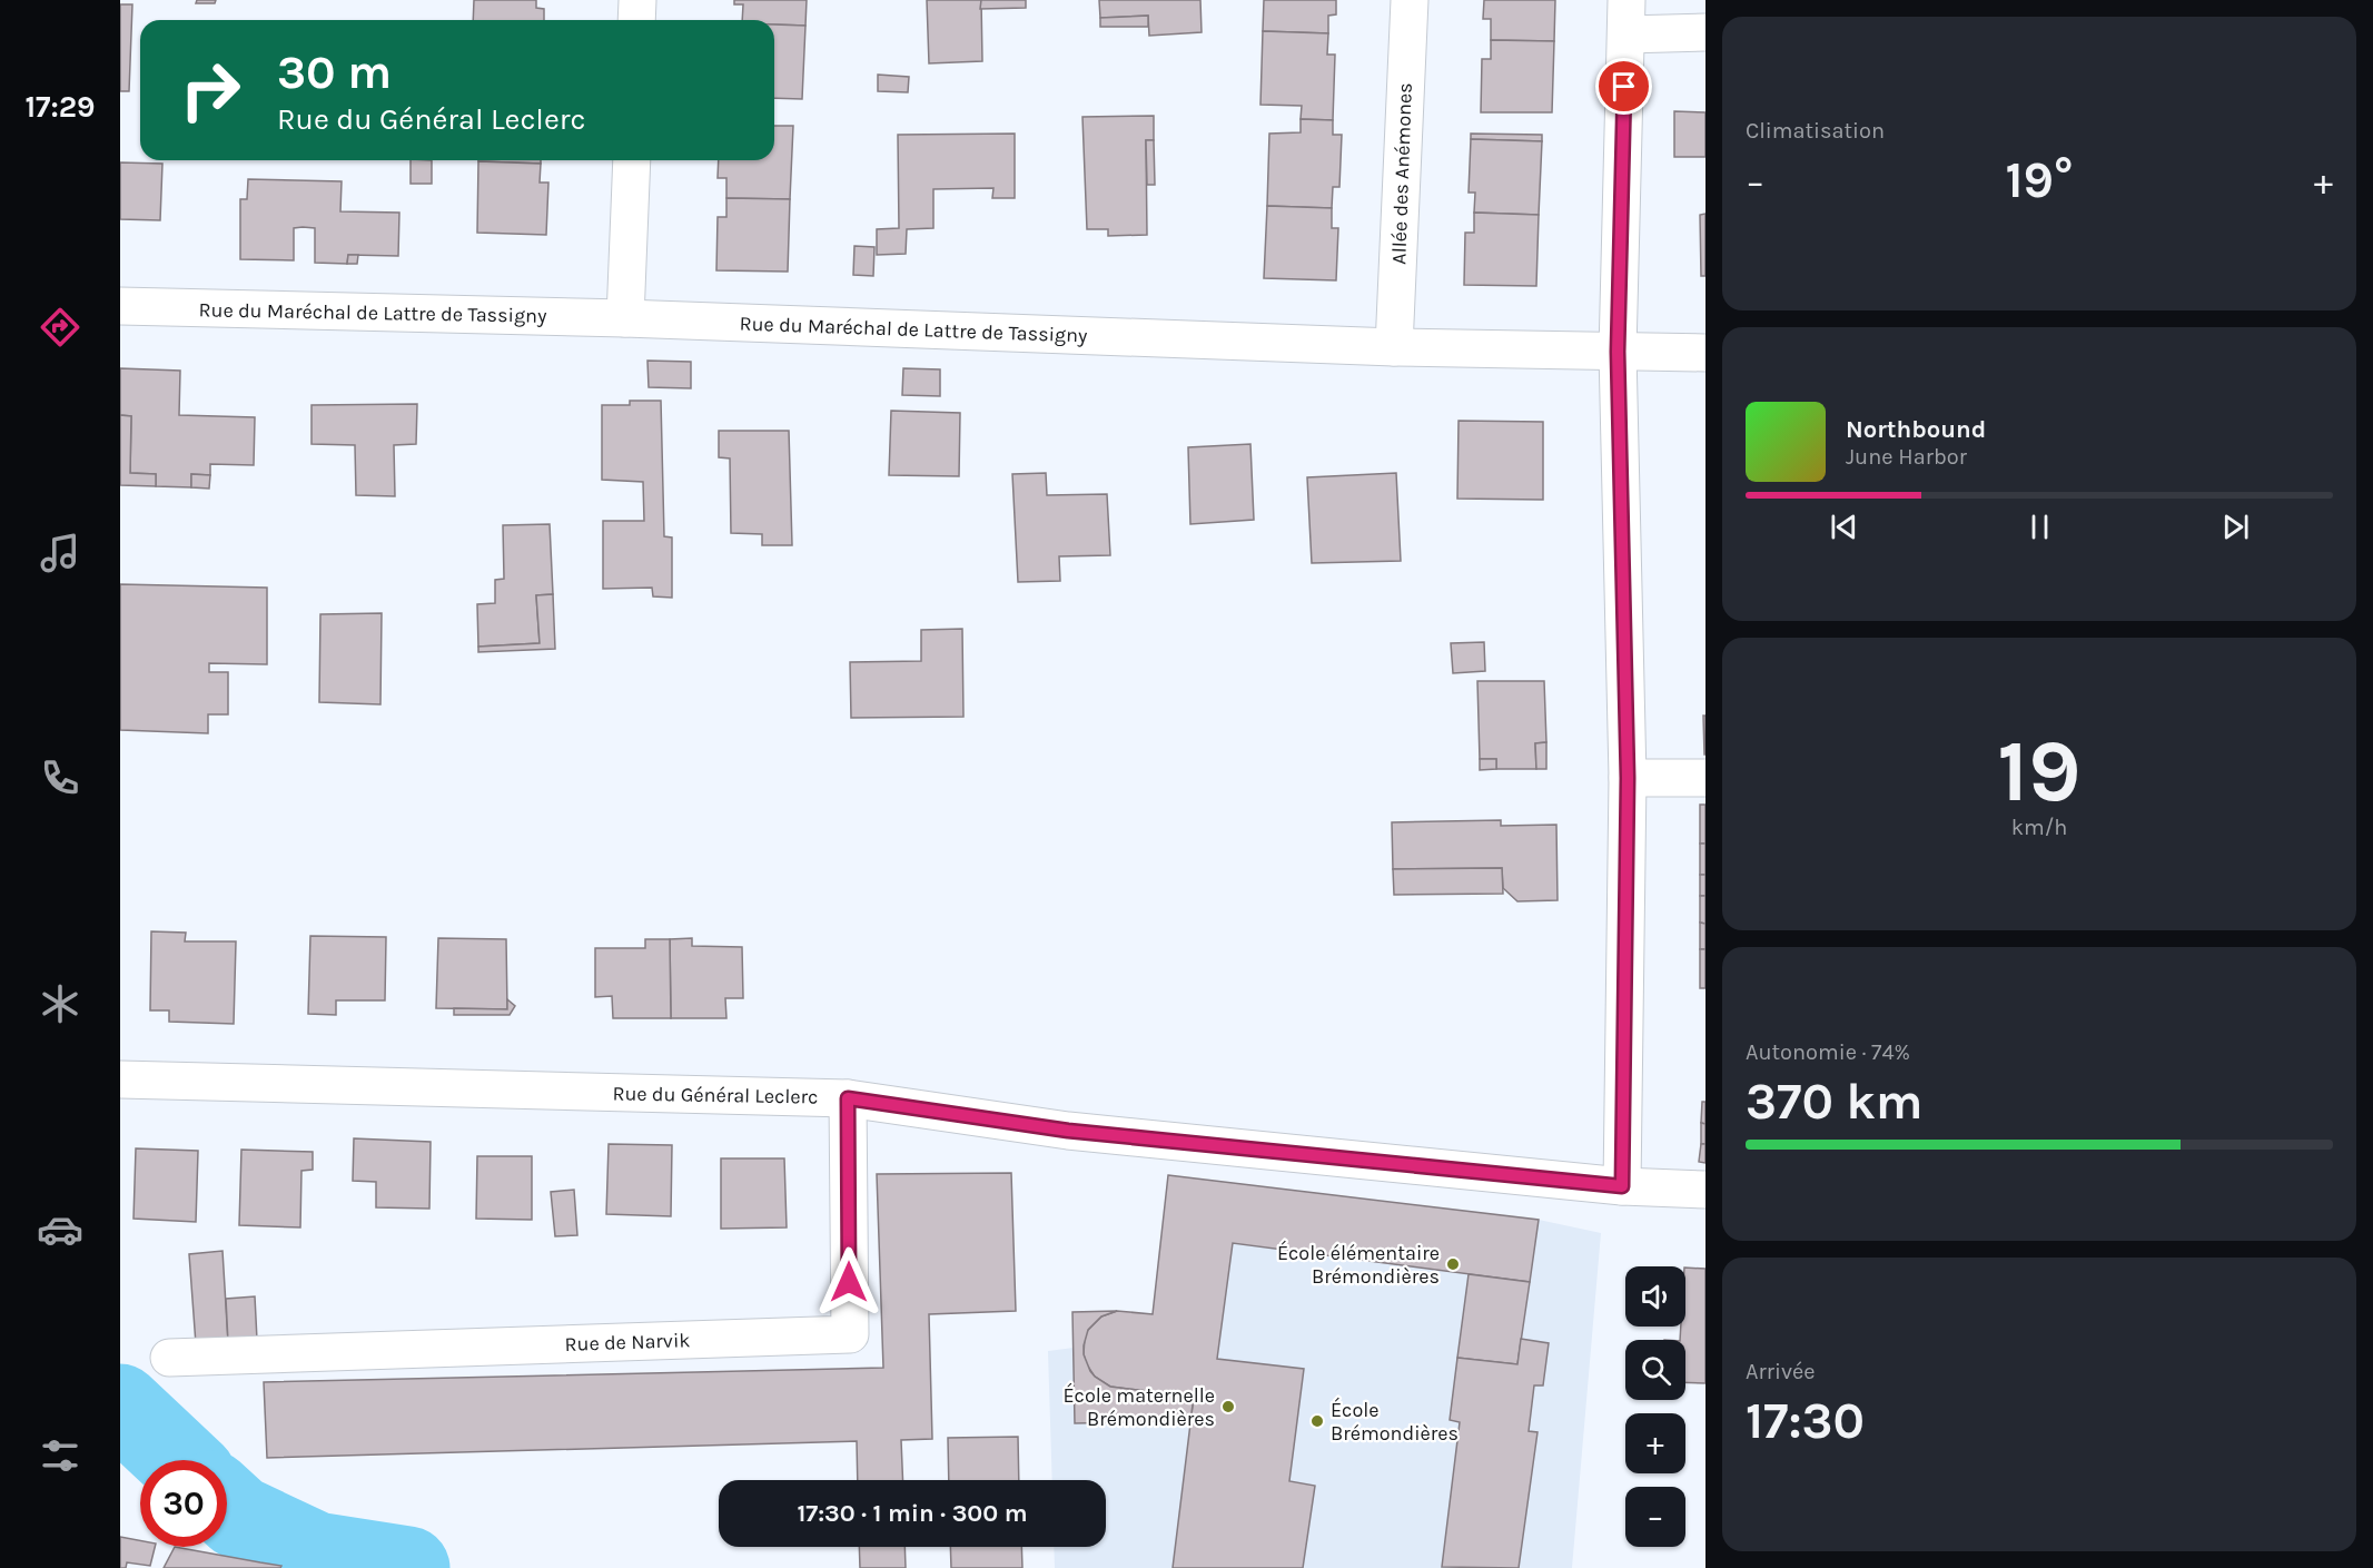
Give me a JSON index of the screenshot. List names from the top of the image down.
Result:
{
  "streets": {
    "street": [
      "Allée des Anémones",
      "Rue du Maréchal de Lattre de Tassigny",
      "Rue du Général Leclerc",
      "Rue de Narvik"
    ]
  },
  "crossings": [
    ["Allée des Anémones", "Rue du Maréchal de Lattre de Tassigny"],
    ["Rue du Général Leclerc", "Rue de Narvik"]
  ],
  "places": ["École élémentaire Brémondières", "École maternelle Brémondières", "École Brémondières"],
  "page": {
    "tabs": "17:29",
    "tile": [
      "Climatisation",
      ["19", "km/h"],
      ["Autonomie · 74%", "370 km"],
      ["Arrivée", "17:30"]
    ],
    "turn": ["30 m", "Rue du Général Leclerc"],
    "heat": ["−", "19°", "+"],
    "song": ["Northbound", "June Harbor"],
    "map_buttons": ["+", "−"],
    "limit": "30",
    "trip": "17:30 · 1 min · 300 m"
  }
}
